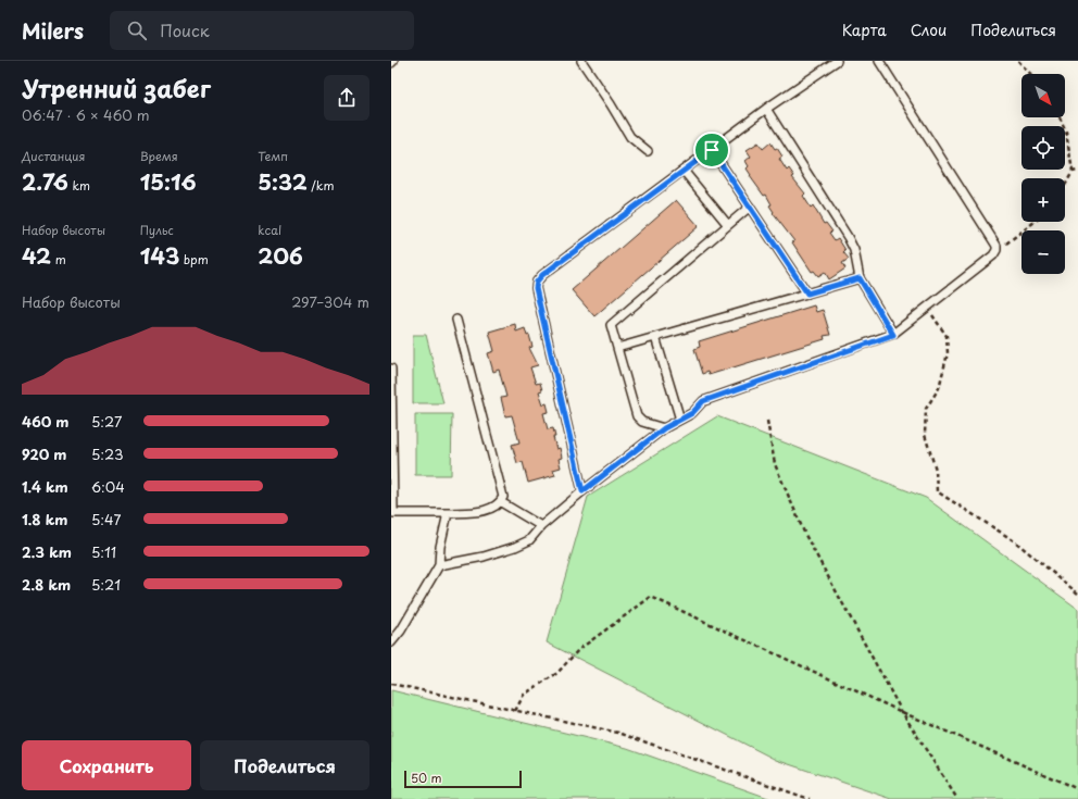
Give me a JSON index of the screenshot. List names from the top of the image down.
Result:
{
  "scale_bar": "50 m",
  "north": "bottom right",
  "page": {
    "header": "Milers",
    "search": "Поиск",
    "nav": ["Карта", "Слои", "Поделиться"],
    "heading": ["Утренний забег", "06:47 · 6 × 460 m"],
    "map_buttons": ["+", "−"],
    "stats": [
      ["Дистанция", "2.76 km"],
      ["Время", "15:16"],
      ["Темп", "5:32 /km"],
      ["Набор высоты", "42 m"],
      ["Пульс", "143 bpm"],
      ["kcal", "206"]
    ],
    "chart": ["Набор высоты", "297–304 m"],
    "list": [
      {
        "name": "460 m",
        "note": "5:27"
      },
      {
        "name": "920 m",
        "note": "5:23"
      },
      {
        "name": "1.4 km",
        "note": "6:04"
      },
      {
        "name": "1.8 km",
        "note": "5:47"
      },
      {
        "name": "2.3 km",
        "note": "5:11"
      },
      {
        "name": "2.8 km",
        "note": "5:21"
      }
    ],
    "buttons": ["Сохранить", "Поделиться"],
    "scale": "50 m"
  }
}
